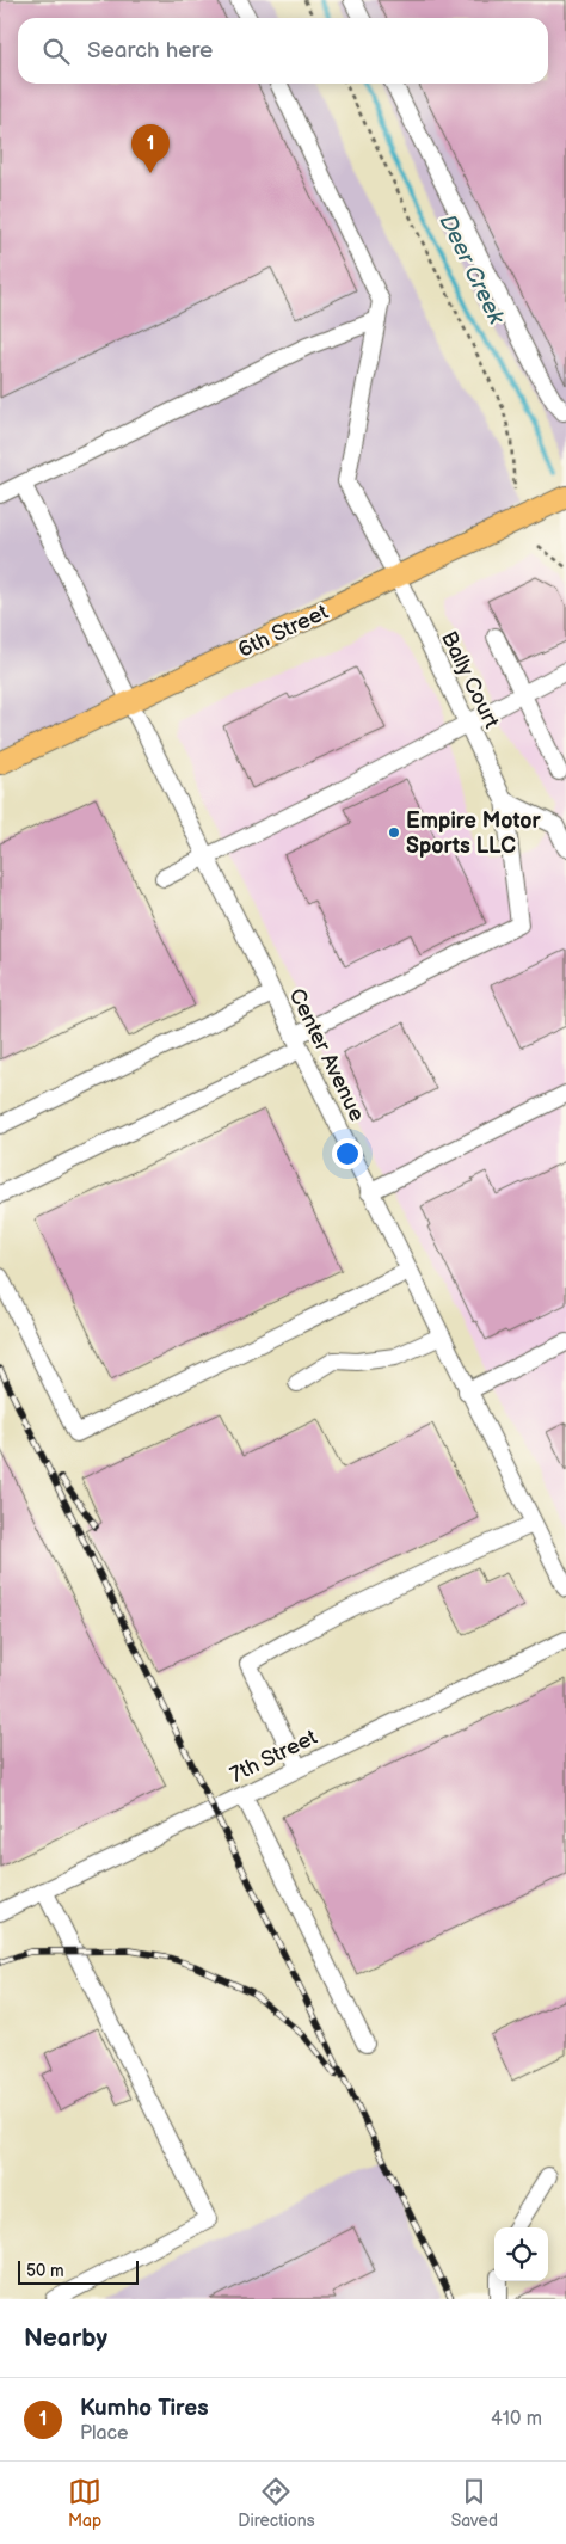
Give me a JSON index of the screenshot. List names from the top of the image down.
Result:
{
  "streets": {
    "main road": ["6th Street"],
    "street": ["Bally Court", "Center Avenue", "7th Street"]
  },
  "crossings": [
    ["6th Street", "Bally Court"],
    ["6th Street", "Center Avenue"],
    ["Bally Court", "Center Avenue"]
  ],
  "water": ["Deer Creek"],
  "places": ["Empire Motor Sports LLC"],
  "scale_bar": "50 m",
  "page": {
    "search": "Search here",
    "pins": "1",
    "scale": "50 m",
    "heading": "Nearby",
    "list": [
      {
        "mark": "1",
        "name": "Kumho Tires",
        "note": "Place",
        "value": "410 m"
      }
    ],
    "nav": ["Map", "Directions", "Saved"]
  }
}
